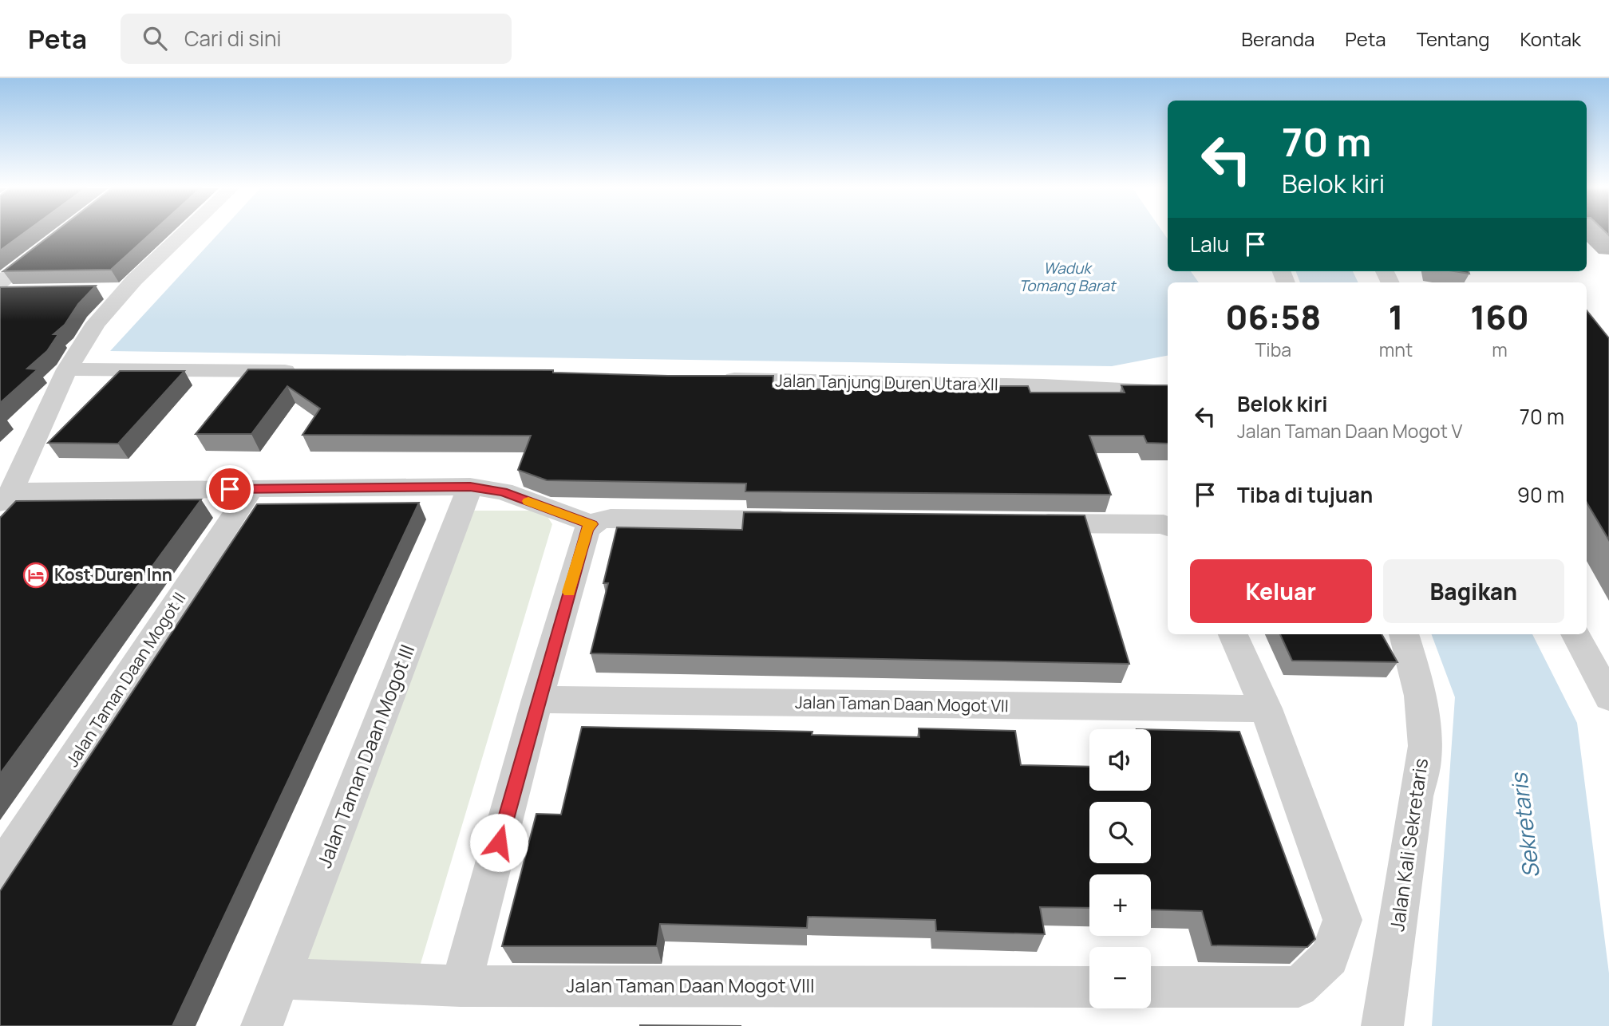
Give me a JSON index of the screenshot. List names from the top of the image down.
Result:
{
  "streets": {
    "street": [
      "Jalan Tanjung Duren Utara XII",
      "Jalan Taman Daan Mogot II",
      "Jalan Taman Daan Mogot VII",
      "Jalan Taman Daan Mogot III",
      "Jalan Kali Sekretaris",
      "Jalan Taman Daan Mogot VIII"
    ]
  },
  "crossings": [
    ["Jalan Taman Daan Mogot III", "Jalan Taman Daan Mogot VIII"]
  ],
  "water": ["Waduk Tomang Barat", "Sekretaris"],
  "places": {
    "hotel": ["Kost Duren Inn"]
  },
  "page": {
    "header": "Peta",
    "search": "Cari di sini",
    "nav": [
      "Beranda",
      "Peta",
      "Tentang",
      "Kontak"
    ],
    "turn": ["70 m", "Belok kiri"],
    "then": "Lalu",
    "eta": [
      "06:58",
      "Tiba",
      "1",
      "mnt",
      "160",
      "m"
    ],
    "list": [
      {
        "name": "Belok kiri",
        "note": "Jalan Taman Daan Mogot V",
        "value": "70 m"
      },
      {
        "name": "Tiba di tujuan",
        "value": "90 m"
      }
    ],
    "buttons": ["Keluar", "Bagikan"],
    "map_buttons": ["+", "−"]
  }
}
